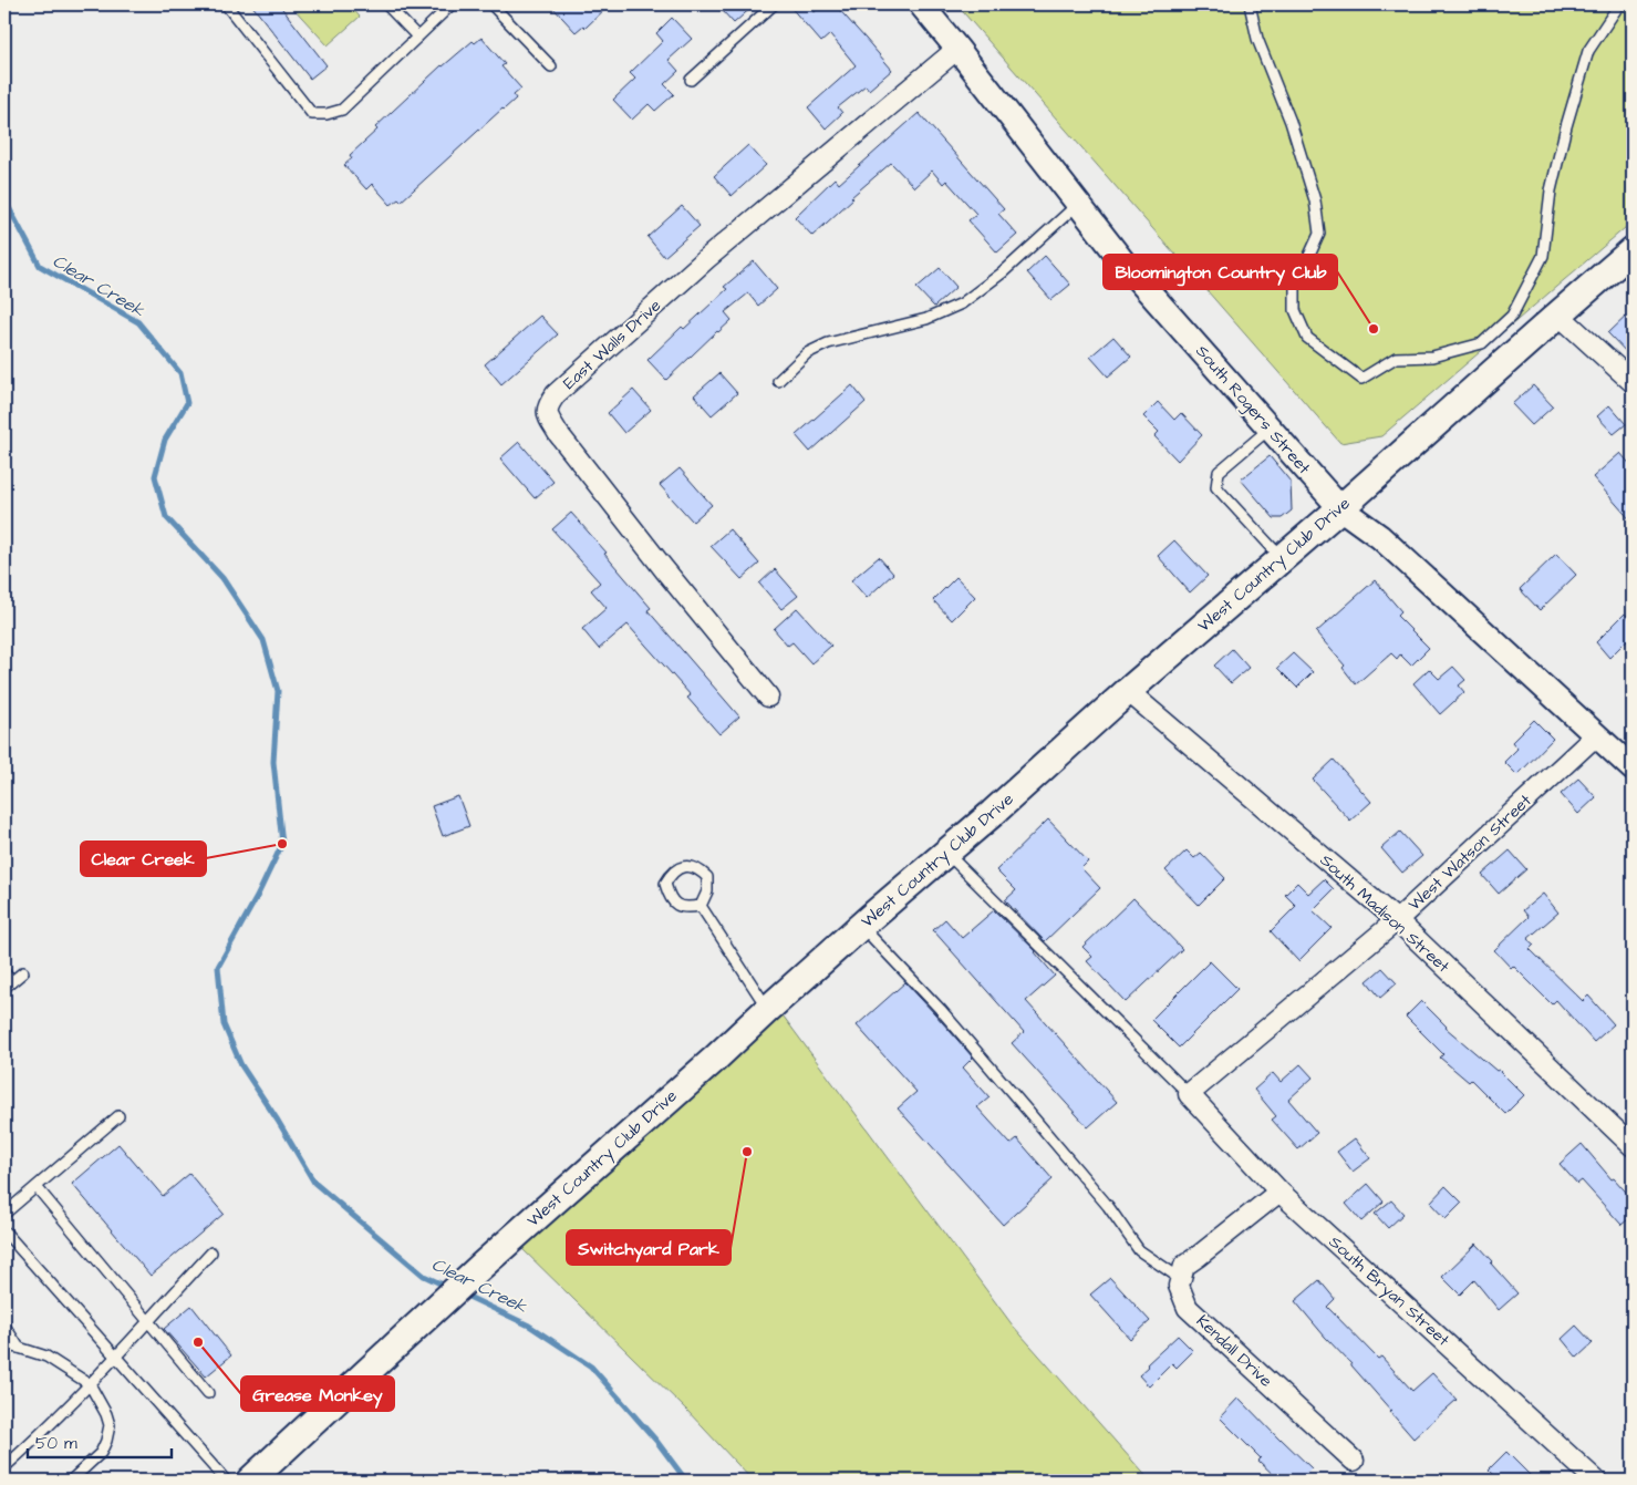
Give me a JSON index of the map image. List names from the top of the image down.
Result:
{
  "streets": {
    "main road": ["West Country Club Drive"],
    "street": [
      "East Walls Drive",
      "South Rogers Street",
      "West Watson Street",
      "South Madison Street",
      "South Bryan Street",
      "Kendall Drive"
    ]
  },
  "crossings": [
    ["East Walls Drive", "South Rogers Street"],
    ["South Rogers Street", "West Country Club Drive"],
    ["South Rogers Street", "West Watson Street"],
    ["West Country Club Drive", "South Madison Street"],
    ["West Watson Street", "South Madison Street"],
    ["West Watson Street", "South Bryan Street"]
  ],
  "water": ["Clear Creek"],
  "places": [
    "Bloomington Country Club",
    "Clear Creek",
    "Switchyard Park",
    "Grease Monkey"
  ],
  "scale_bar": "50 m"
}
